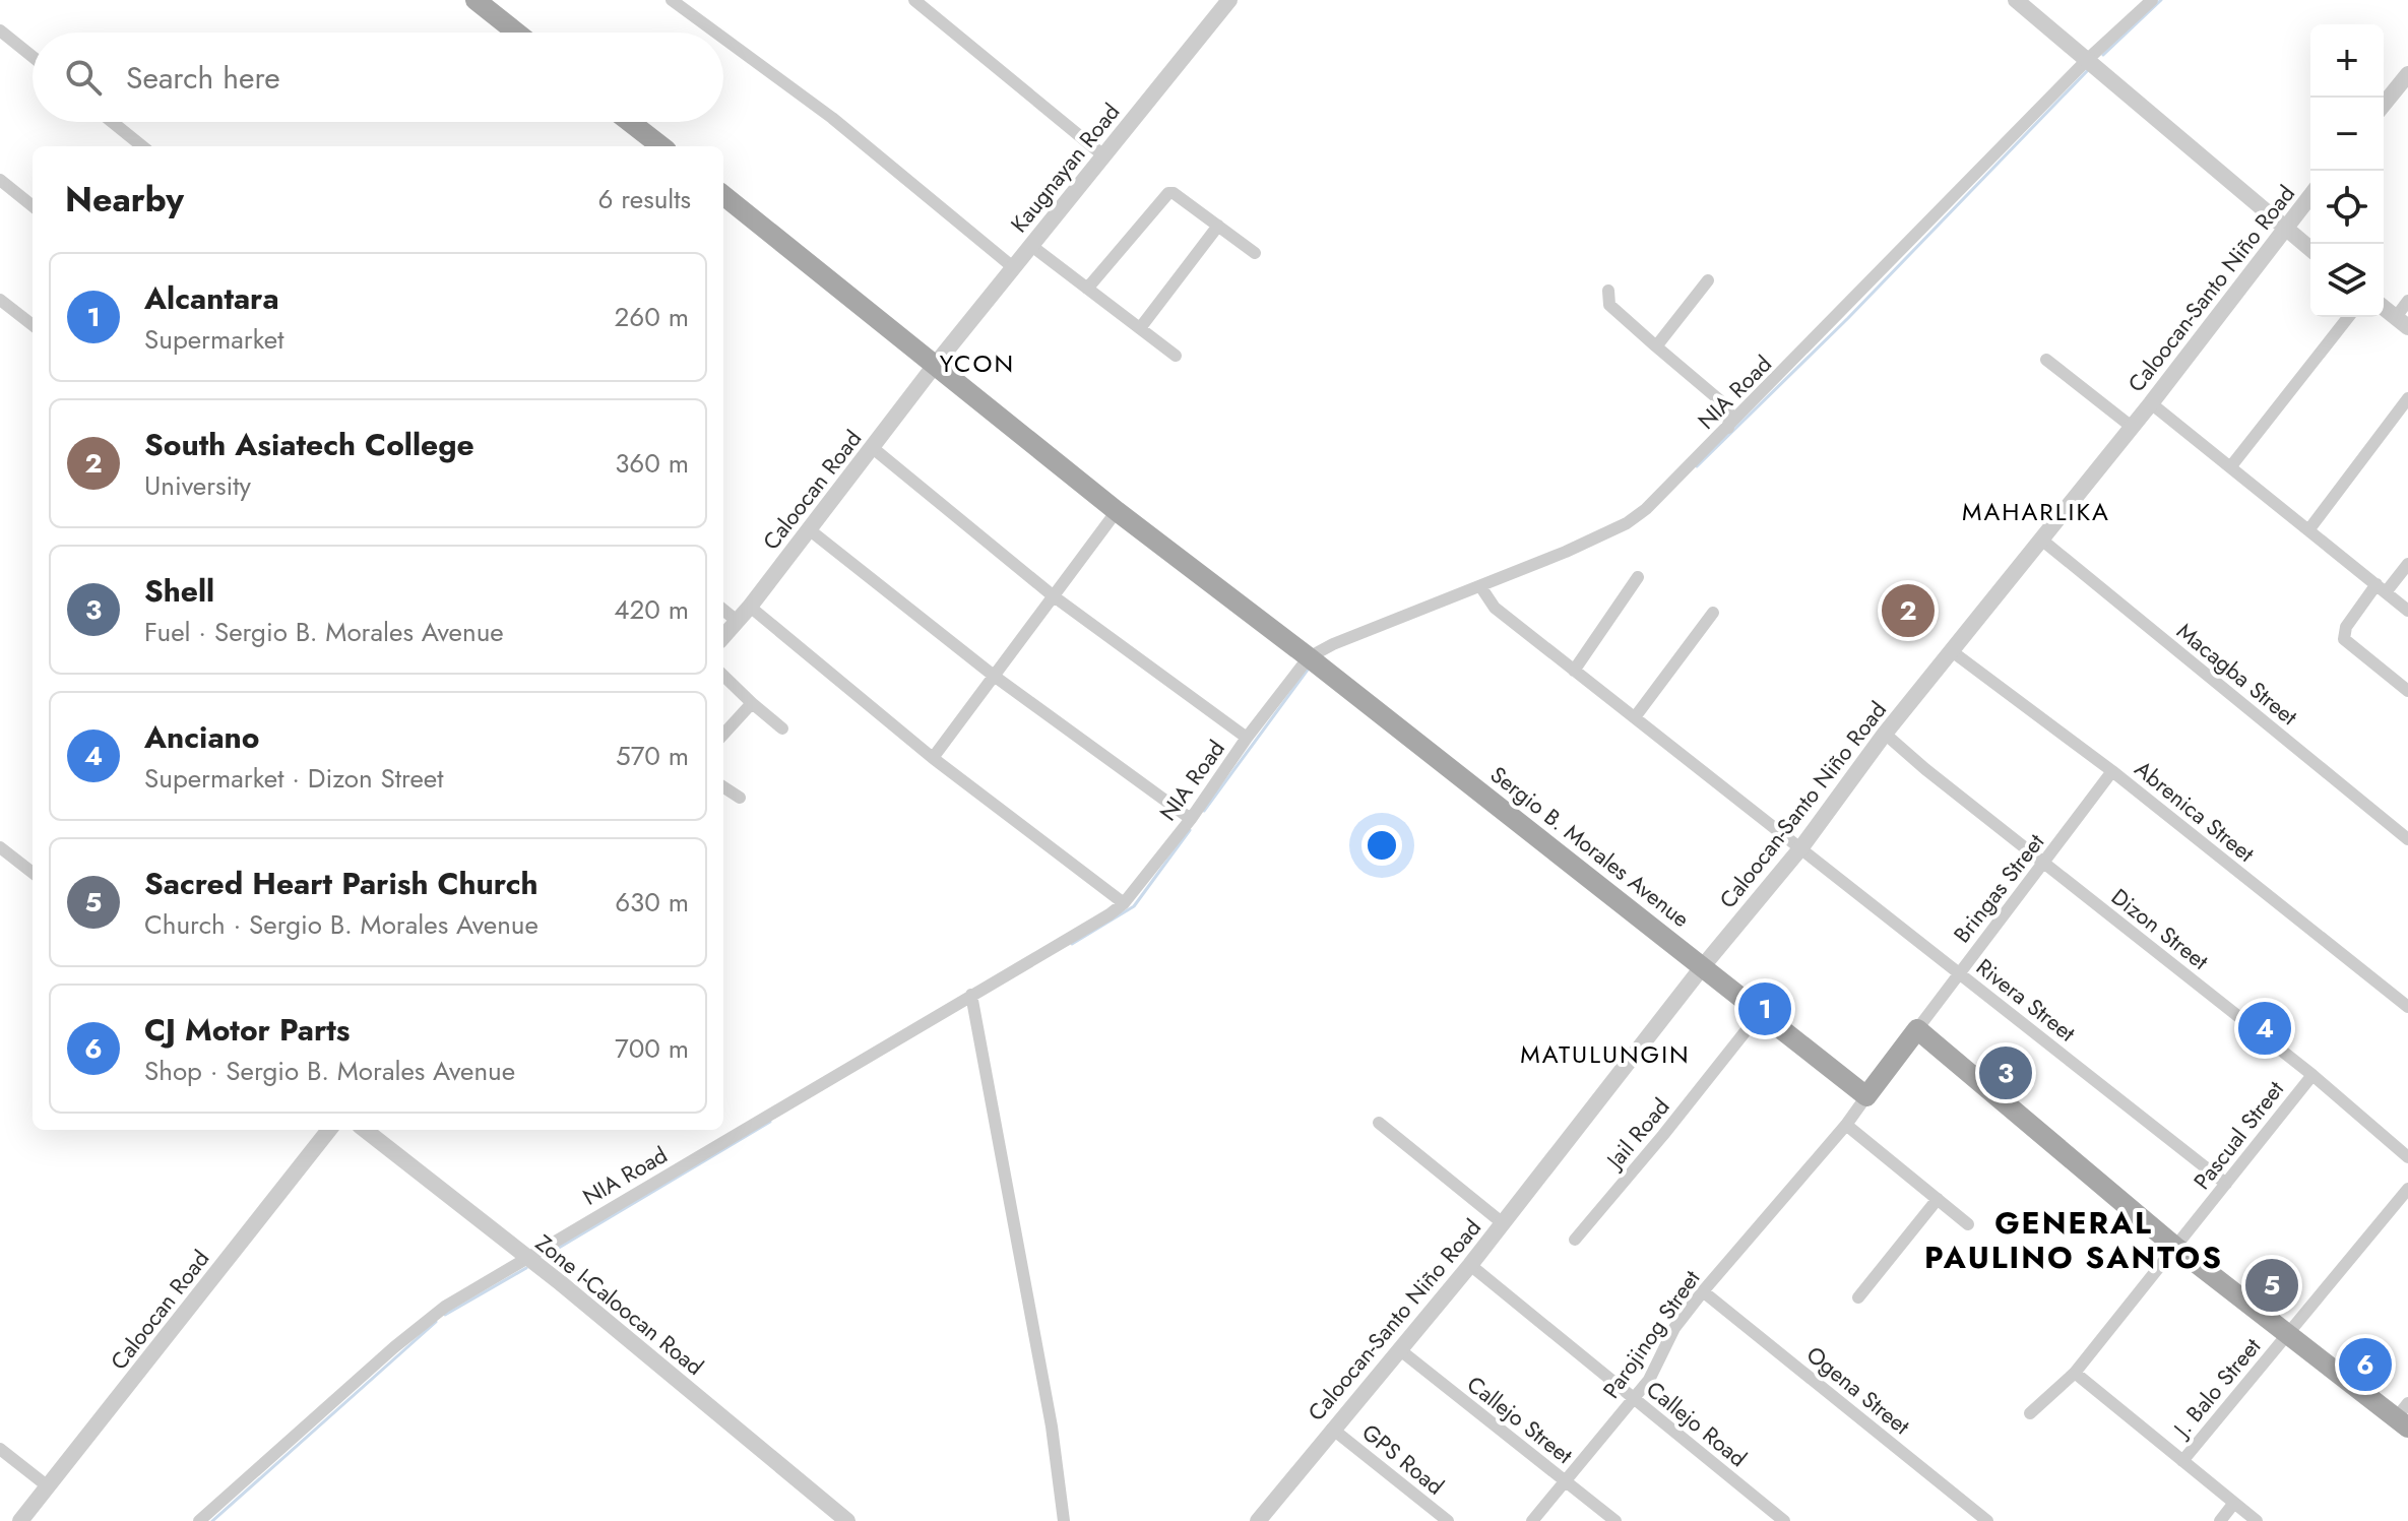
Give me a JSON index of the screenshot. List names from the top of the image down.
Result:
{
  "streets": {
    "main road": ["Sergio B. Morales Avenue"],
    "street": [
      "Kaugnayan Road",
      "Caloocan-Santo Niño Road",
      "NIA Road",
      "Caloocan Road",
      "Macagba Street",
      "Abrenica Street",
      "Bringas Street",
      "Dizon Street",
      "Rivera Street",
      "Jail Road",
      "Pascual Street",
      "Zone I-Caloocan Road",
      "Parojinog Street",
      "J. Balo Street",
      "Ogena Street",
      "Callejo Street",
      "Callejo Road",
      "GPS Road"
    ]
  },
  "crossings": [
    ["Kaugnayan Road", "Caloocan Road"],
    ["Kaugnayan Road", "Sergio B. Morales Avenue"],
    ["Caloocan-Santo Niño Road", "Macagba Street"],
    ["Caloocan-Santo Niño Road", "Abrenica Street"],
    ["Caloocan-Santo Niño Road", "Sergio B. Morales Avenue"],
    ["Caloocan-Santo Niño Road", "Dizon Street"],
    ["Caloocan-Santo Niño Road", "Rivera Street"],
    ["Caloocan-Santo Niño Road", "Callejo Street"],
    ["Caloocan-Santo Niño Road", "Callejo Road"],
    ["Caloocan-Santo Niño Road", "GPS Road"],
    ["NIA Road", "Sergio B. Morales Avenue"],
    ["NIA Road", "Rivera Street"],
    ["NIA Road", "Zone I-Caloocan Road"],
    ["Caloocan Road", "Sergio B. Morales Avenue"],
    ["Abrenica Street", "Bringas Street"],
    ["Sergio B. Morales Avenue", "Jail Road"],
    ["Sergio B. Morales Avenue", "Parojinog Street"],
    ["Bringas Street", "Dizon Street"],
    ["Bringas Street", "Rivera Street"],
    ["Dizon Street", "Pascual Street"],
    ["Rivera Street", "Pascual Street"],
    ["Parojinog Street", "Ogena Street"],
    ["Parojinog Street", "Callejo Street"],
    ["Parojinog Street", "Callejo Road"]
  ],
  "districts": [
    "YCON",
    "MAHARLIKA",
    "MATULUNGIN",
    "GENERAL PAULINO SANTOS"
  ],
  "page": {
    "map_buttons": ["+", "−"],
    "search": "Search here",
    "heading": ["Nearby", "6 results"],
    "list": [
      {
        "mark": "1",
        "name": "Alcantara",
        "note": "Supermarket",
        "value": "260 m"
      },
      {
        "mark": "2",
        "name": "South Asiatech College",
        "note": "University",
        "value": "360 m"
      },
      {
        "mark": "3",
        "name": "Shell",
        "note": "Fuel · Sergio B. Morales Avenue",
        "value": "420 m"
      },
      {
        "mark": "4",
        "name": "Anciano",
        "note": "Supermarket · Dizon Street",
        "value": "570 m"
      },
      {
        "mark": "5",
        "name": "Sacred Heart Parish Church",
        "note": "Church · Sergio B. Morales Avenue",
        "value": "630 m"
      },
      {
        "mark": "6",
        "name": "CJ Motor Parts",
        "note": "Shop · Sergio B. Morales Avenue",
        "value": "700 m"
      }
    ],
    "pins": [
      "2",
      "1",
      "4",
      "3",
      "5",
      "6"
    ]
  }
}
